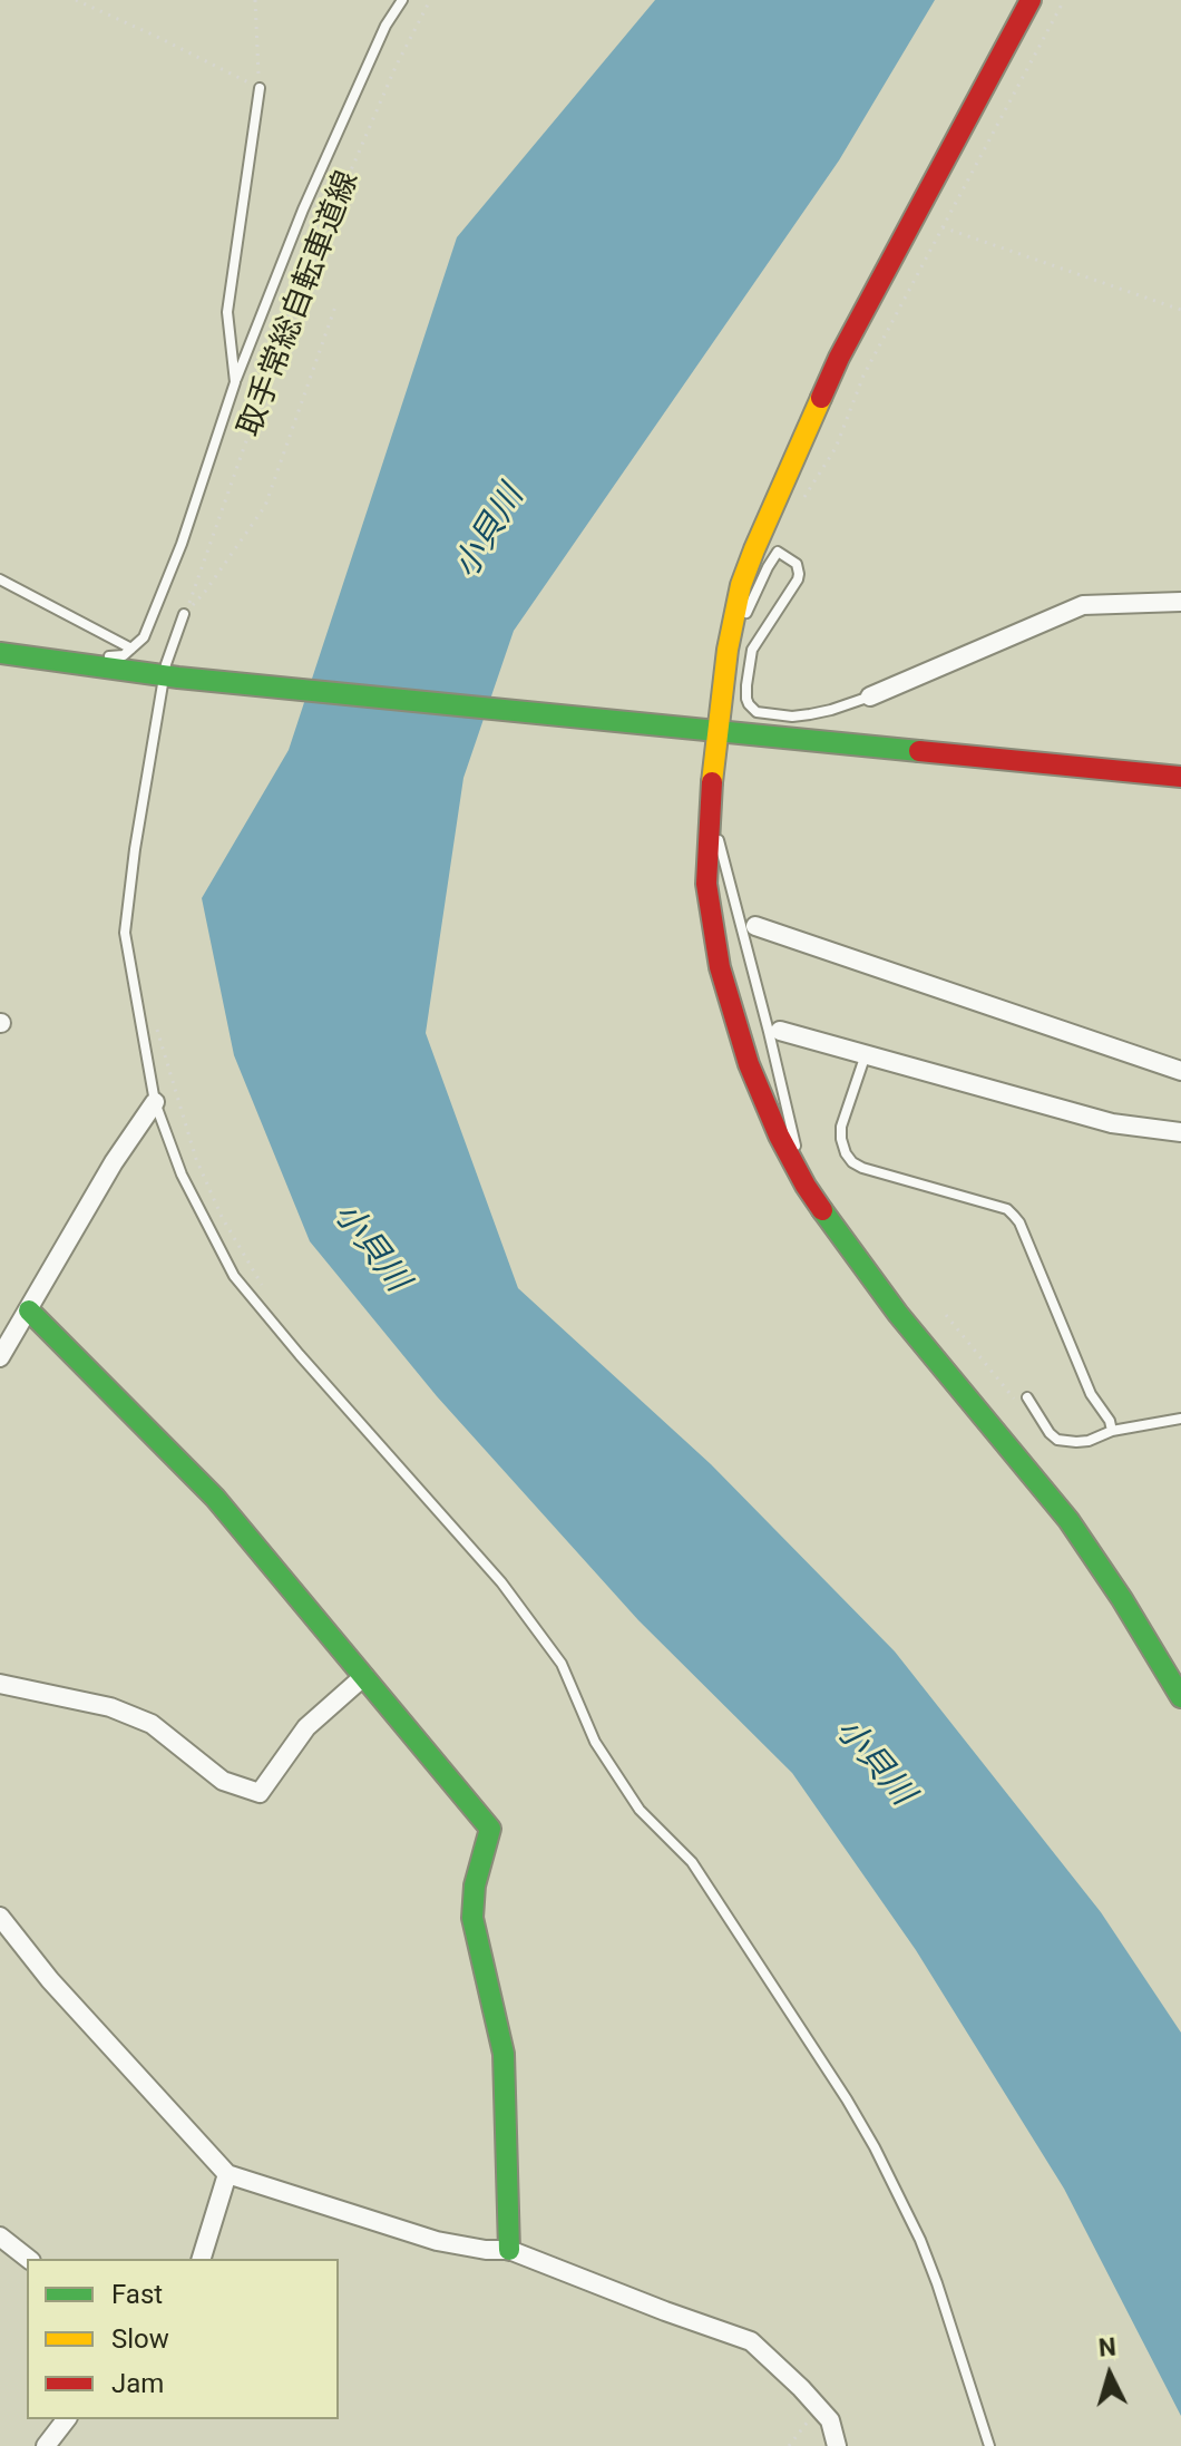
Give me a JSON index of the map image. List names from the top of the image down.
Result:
{
  "streets": {
    "path": ["取手常総自転車道線"]
  },
  "water": ["小貝川"],
  "legend": ["Fast", "Slow", "Jam"],
  "north": "top"
}
